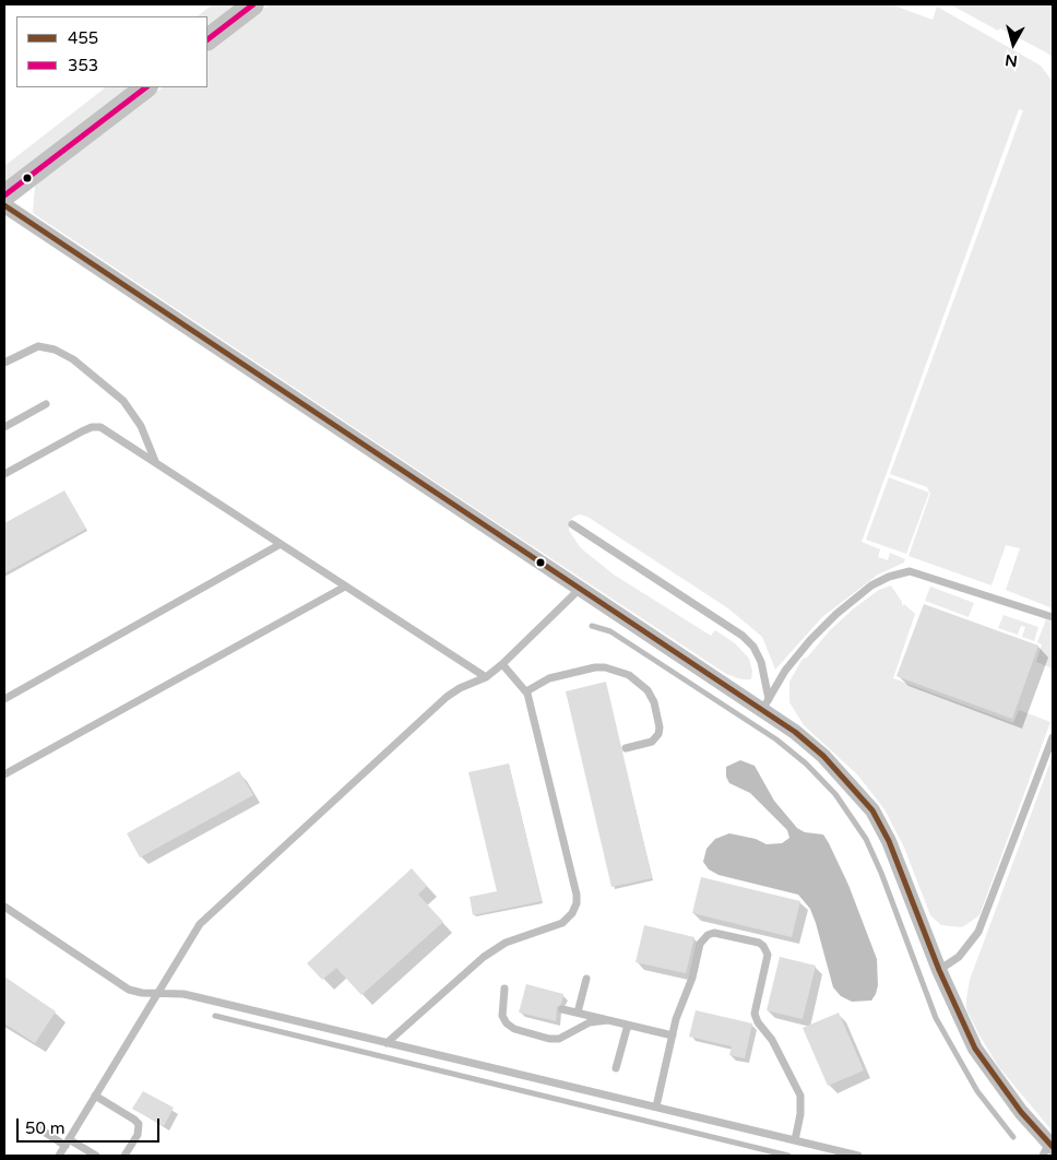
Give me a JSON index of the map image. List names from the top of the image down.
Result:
{
  "lines": ["transit line 353", "transit line 455"],
  "legend": ["455", "353"],
  "scale_bar": "50 m",
  "north": "bottom"
}
